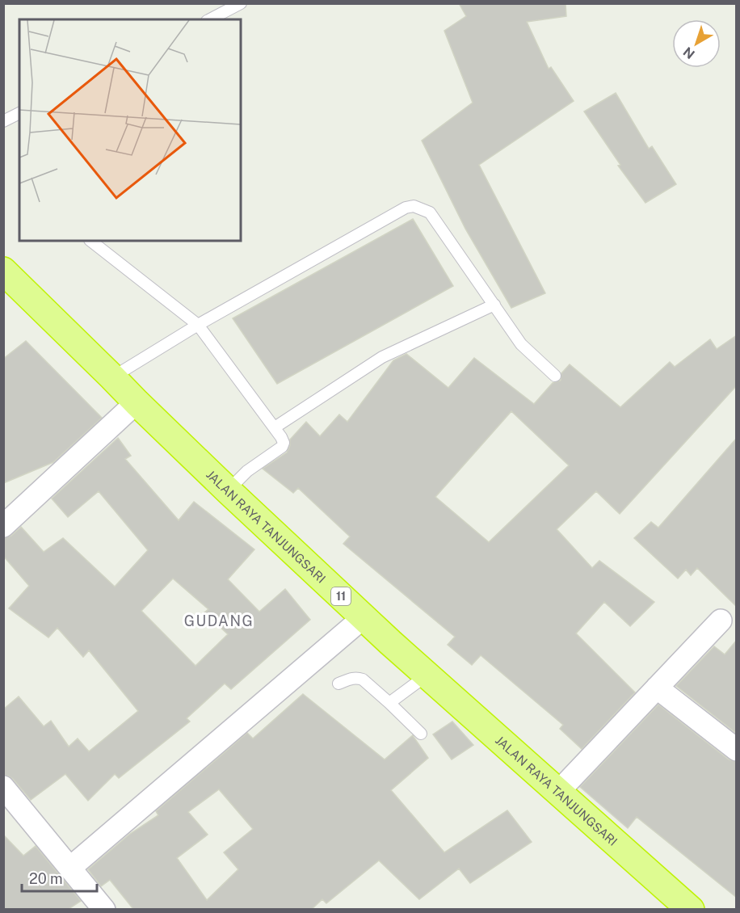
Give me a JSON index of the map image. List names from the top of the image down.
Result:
{
  "streets": {
    "highway": ["JALAN RAYA TANJUNGSARI", "11"]
  },
  "districts": ["GUDANG"],
  "scale_bar": "20 m",
  "north": "bottom left"
}
